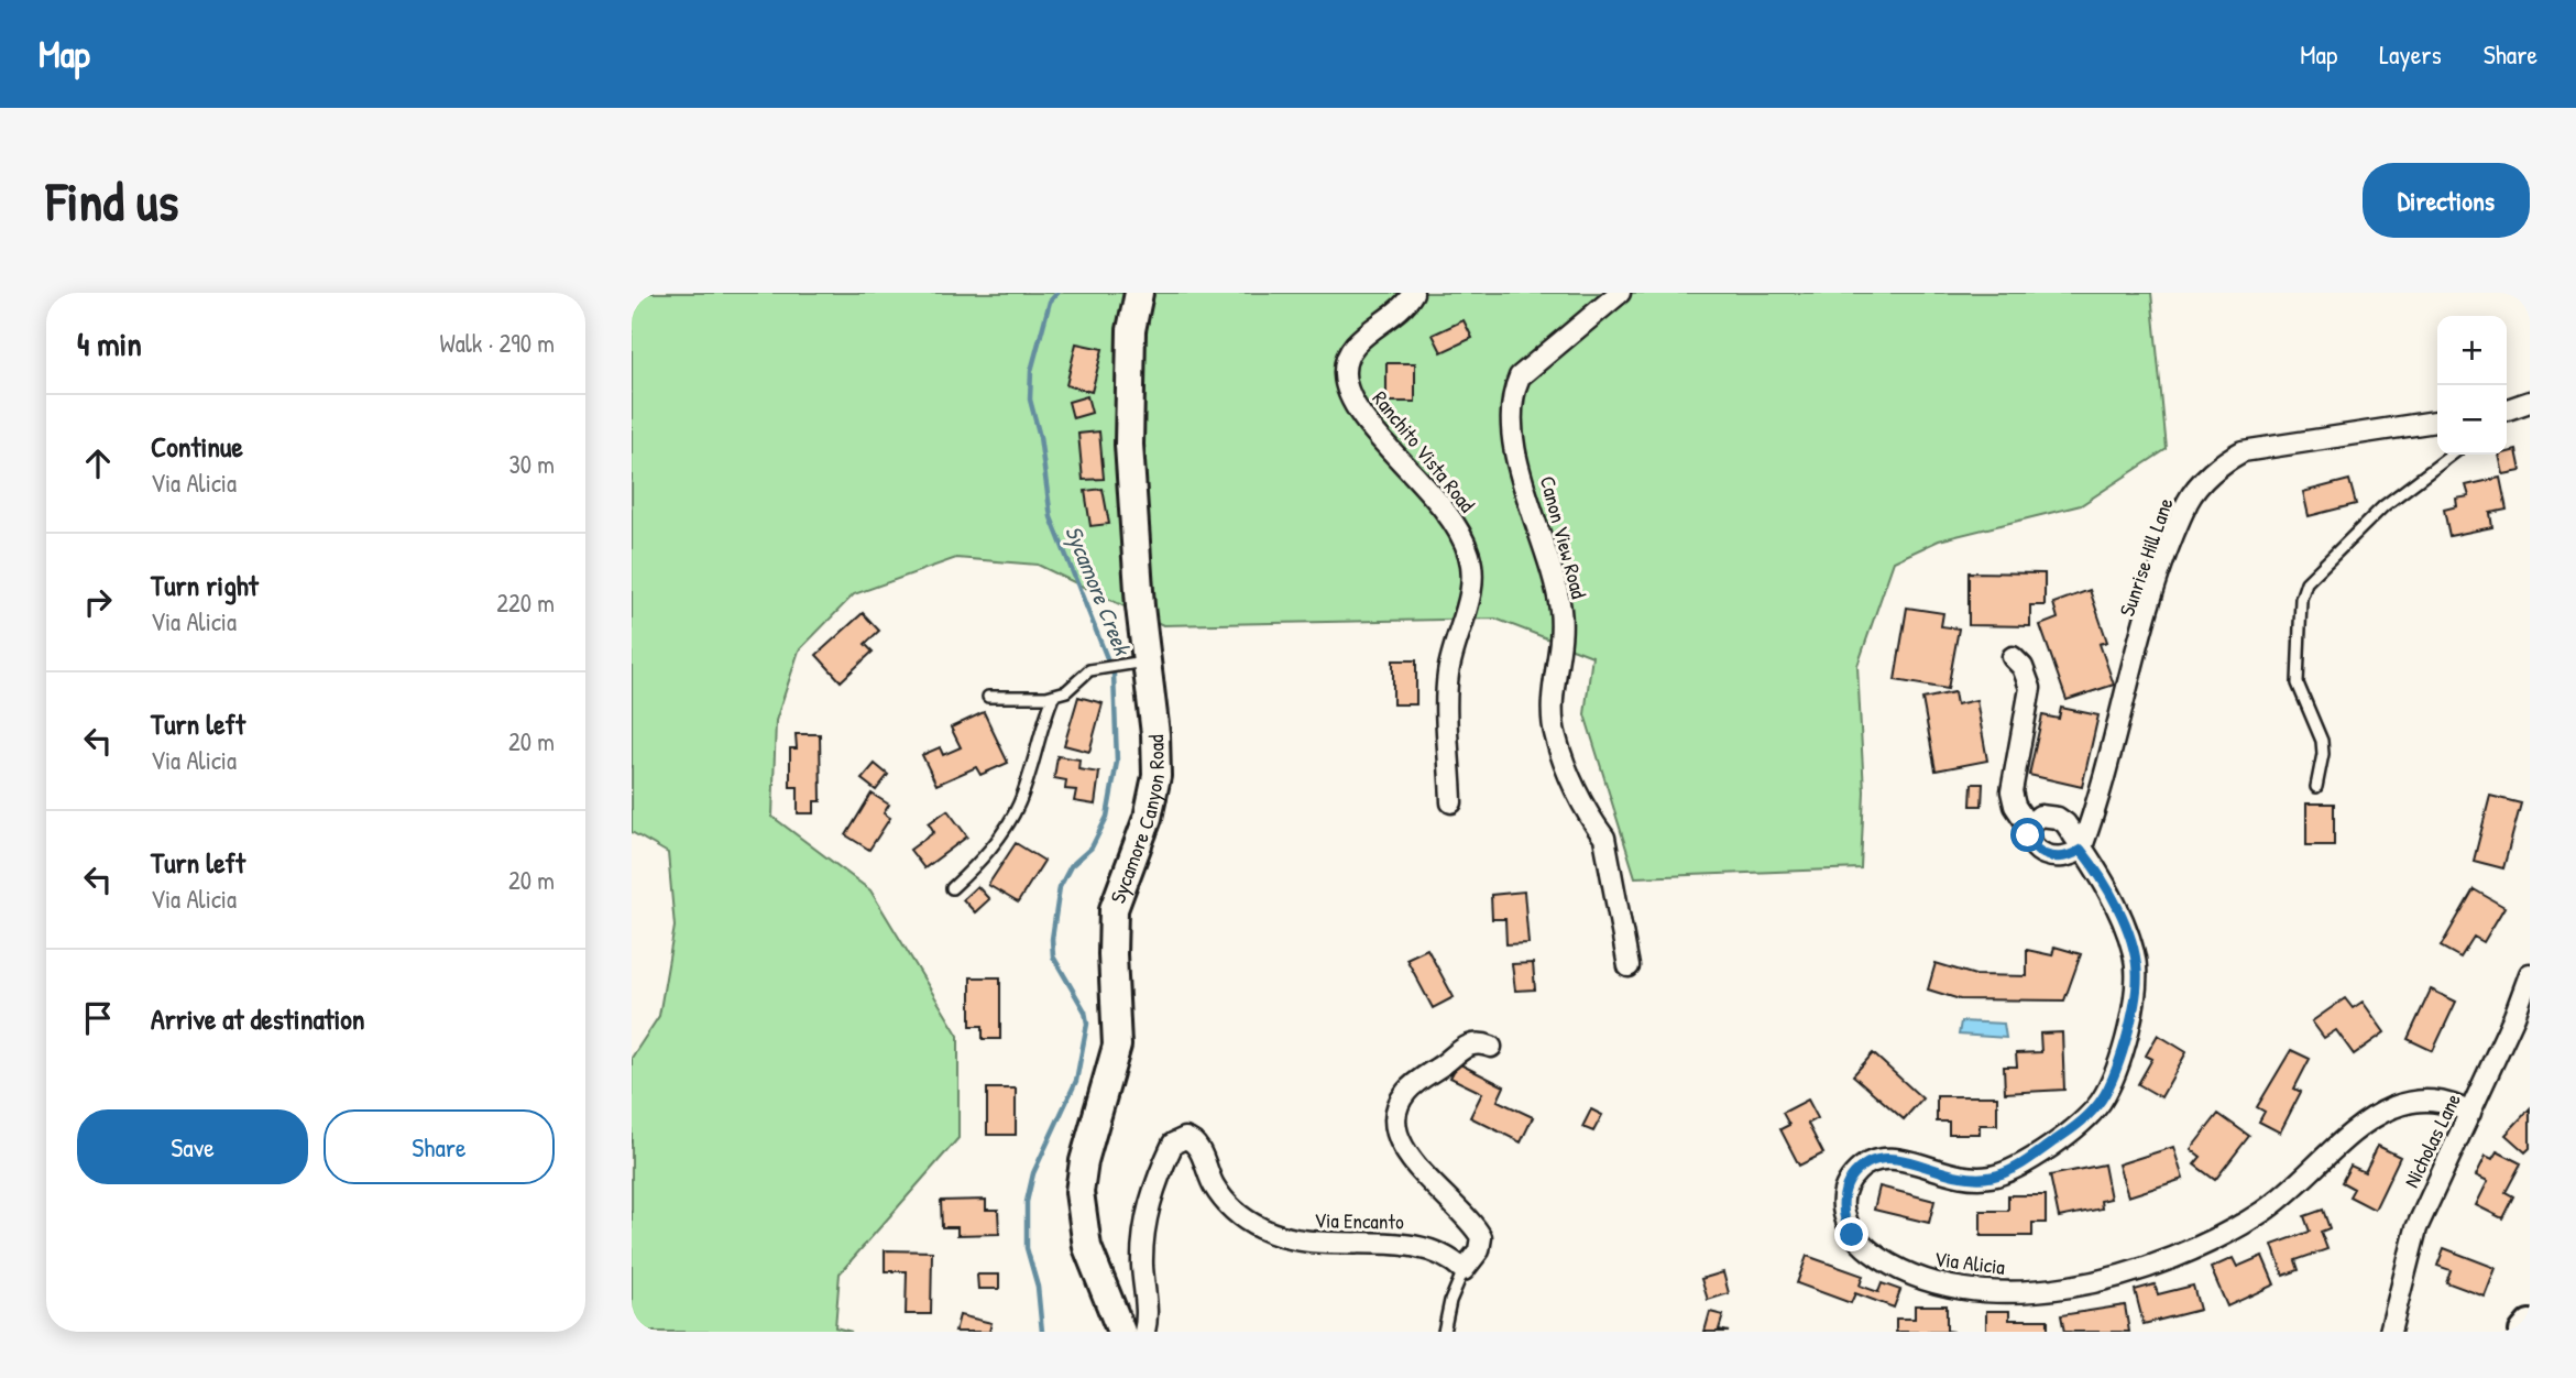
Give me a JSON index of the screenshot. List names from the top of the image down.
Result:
{
  "streets": {
    "main road": ["Sycamore Canyon Road"],
    "street": [
      "Ranchito Vista Road",
      "Canon View Road",
      "Sunrise Hill Lane",
      "Nicholas Lane",
      "Via Encanto",
      "Via Alicia"
    ]
  },
  "crossings": [
    ["Sunrise Hill Lane", "Via Alicia"],
    ["Nicholas Lane", "Via Alicia"]
  ],
  "water": ["Sycamore Creek"],
  "page": {
    "header": "Map",
    "nav": ["Map", "Layers", "Share"],
    "buttons": [
      "Directions",
      ["Save", "Share"]
    ],
    "title": "Find us",
    "heading": ["4 min", "Walk · 290 m"],
    "map_buttons": ["+", "−"],
    "list": [
      ["Continue", "Via Alicia", "30 m"],
      ["Turn right", "Via Alicia", "220 m"],
      ["Turn left", "Via Alicia", "20 m"],
      ["Turn left", "Via Alicia", "20 m"],
      "Arrive at destination"
    ]
  }
}
